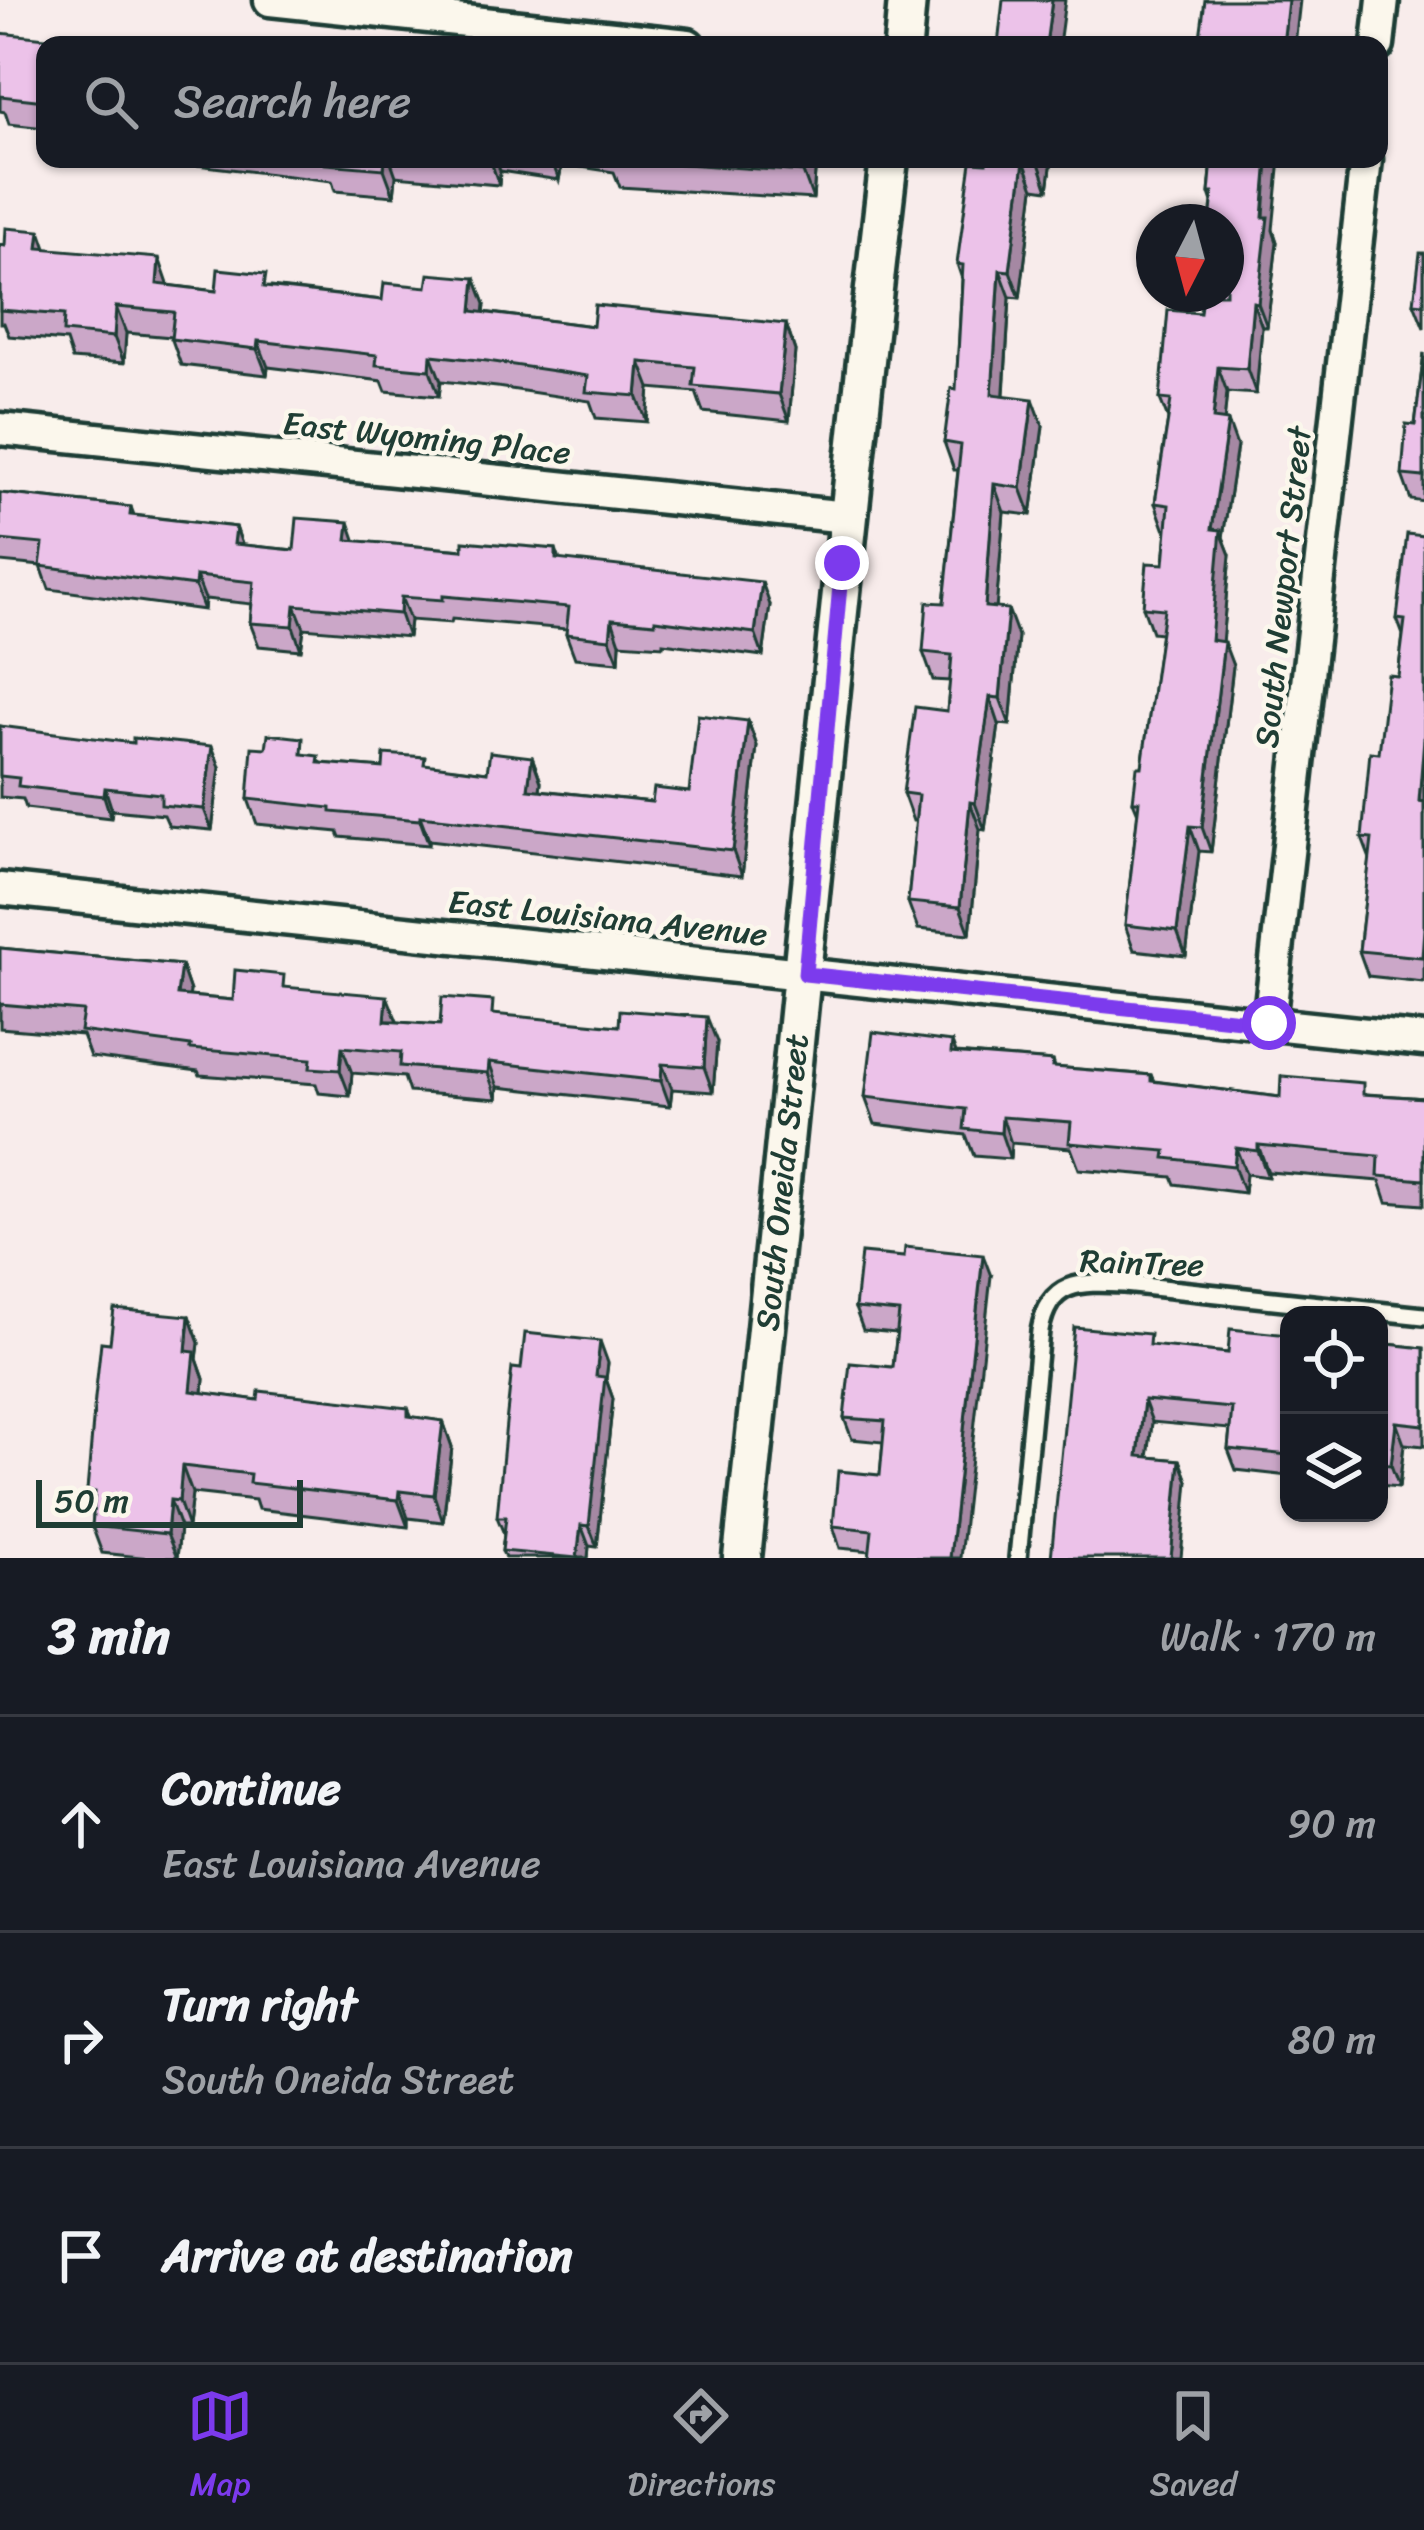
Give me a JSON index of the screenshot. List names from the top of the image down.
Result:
{
  "streets": {
    "street": [
      "East Wyoming Place",
      "South Newport Street",
      "East Louisiana Avenue",
      "South Oneida Street"
    ],
    "lane": ["RainTree"]
  },
  "crossings": [
    ["East Wyoming Place", "South Oneida Street"],
    ["South Newport Street", "East Louisiana Avenue"],
    ["East Louisiana Avenue", "South Oneida Street"]
  ],
  "scale_bar": "50 m",
  "north": "bottom",
  "page": {
    "search": "Search here",
    "scale": "50 m",
    "heading": ["3 min", "Walk · 170 m"],
    "list": [
      ["Continue", "East Louisiana Avenue", "90 m"],
      ["Turn right", "South Oneida Street", "80 m"],
      "Arrive at destination"
    ],
    "nav": ["Map", "Directions", "Saved"]
  }
}
